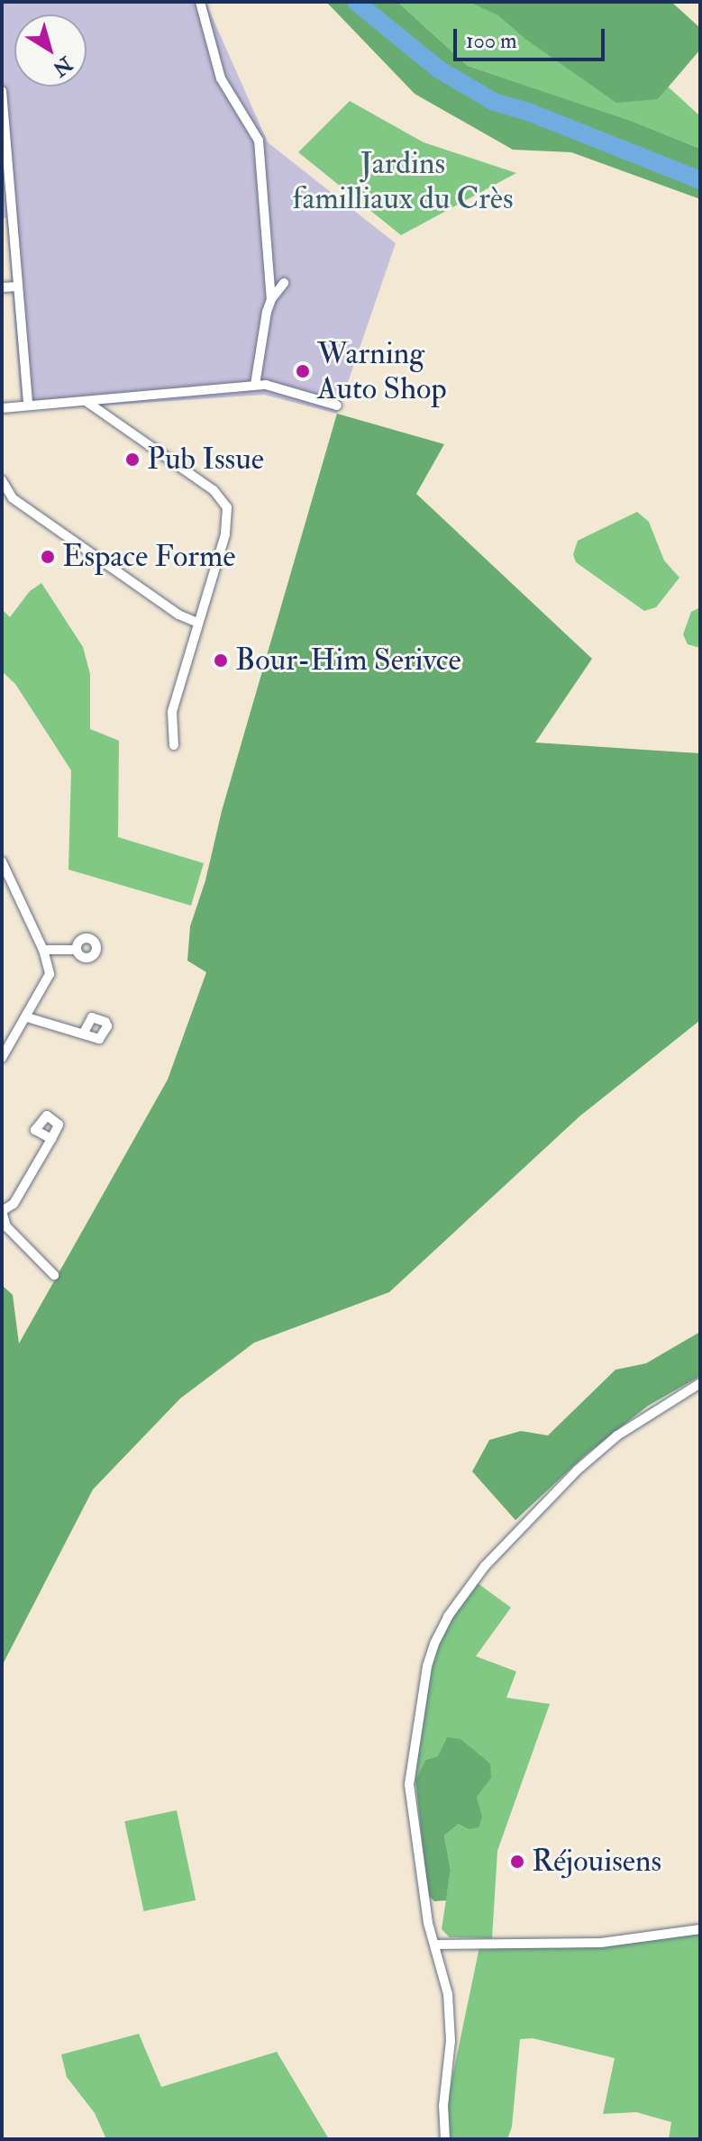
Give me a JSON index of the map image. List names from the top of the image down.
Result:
{
  "parks": ["Jardins familliaux du Crès"],
  "places": [
    "Warning Auto Shop",
    "Pub Issue",
    "Espace Forme",
    "Bour-Him Serivce",
    "Réjouisens"
  ],
  "scale_bar": "100 m",
  "north": "bottom right"
}
